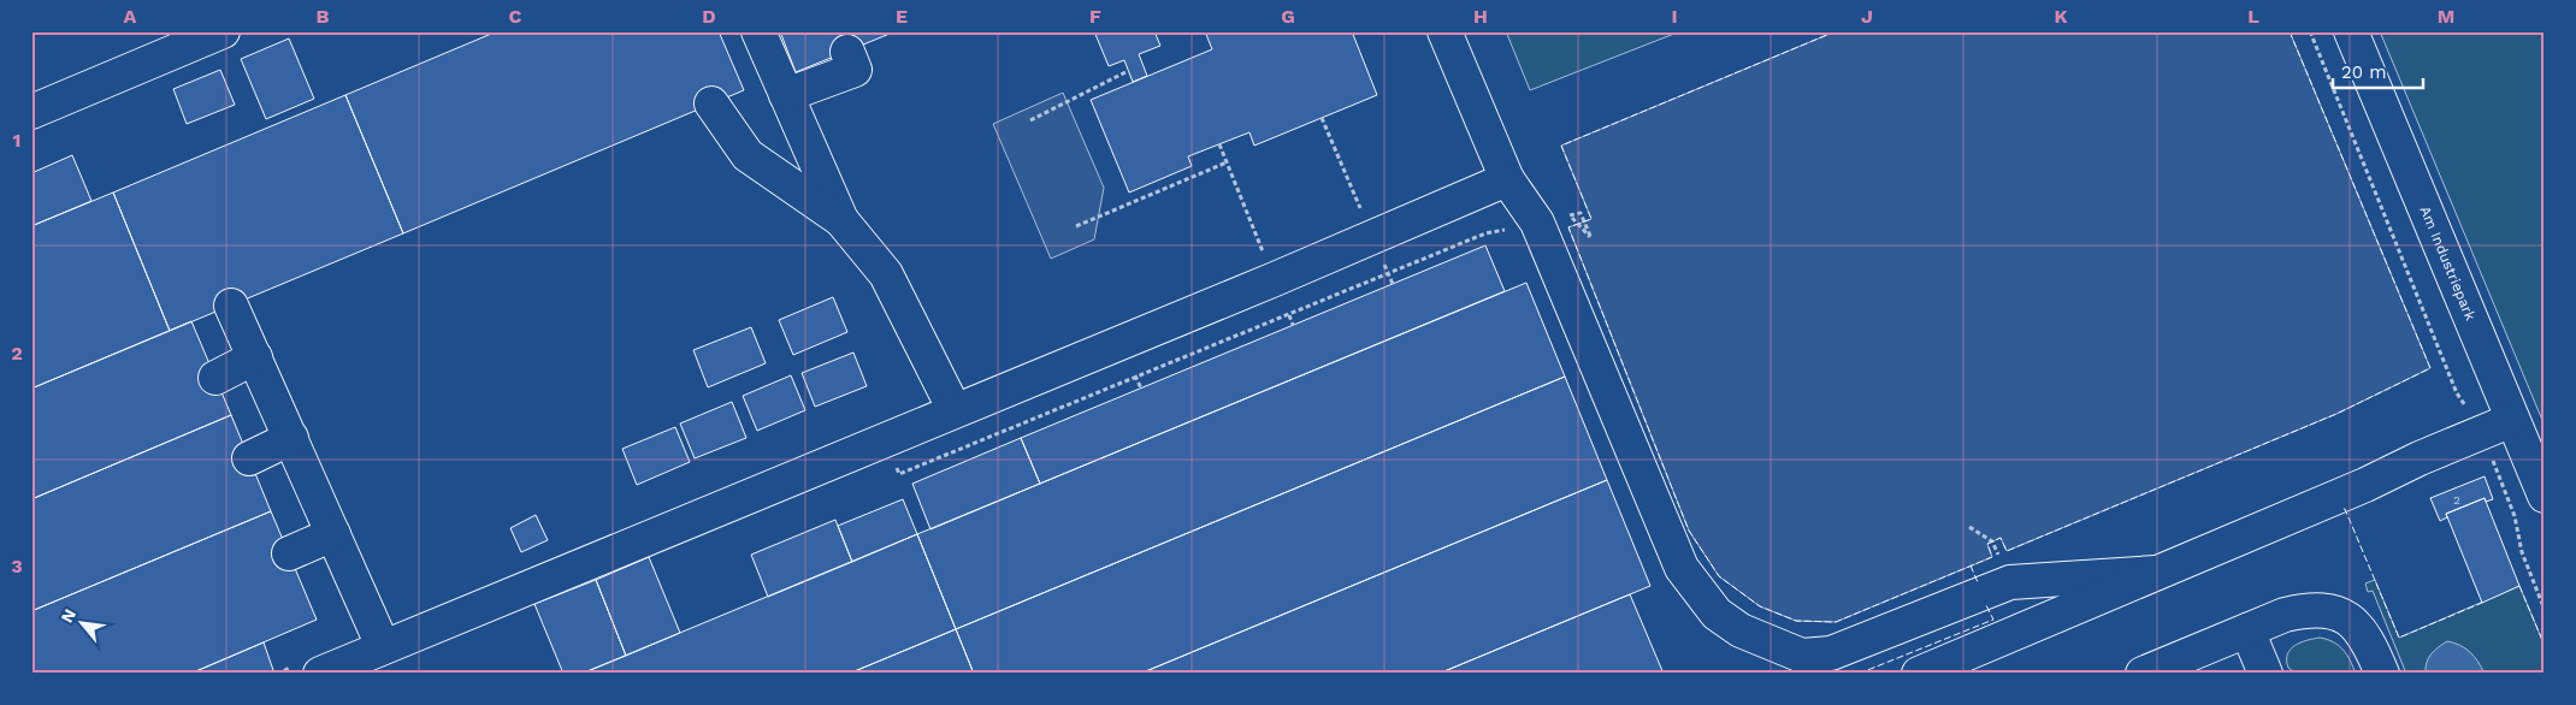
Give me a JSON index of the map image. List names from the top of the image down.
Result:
{
  "streets": {
    "street": ["Am Industriepark"]
  },
  "house_numbers": ["2"],
  "scale_bar": "20 m",
  "north": "top left",
  "grid": {
    "columns": [
      "A",
      "B",
      "C",
      "D",
      "E",
      "F",
      "G",
      "H",
      "I",
      "J",
      "K",
      "L",
      "M"
    ],
    "rows": ["1", "2", "3"]
  }
}
